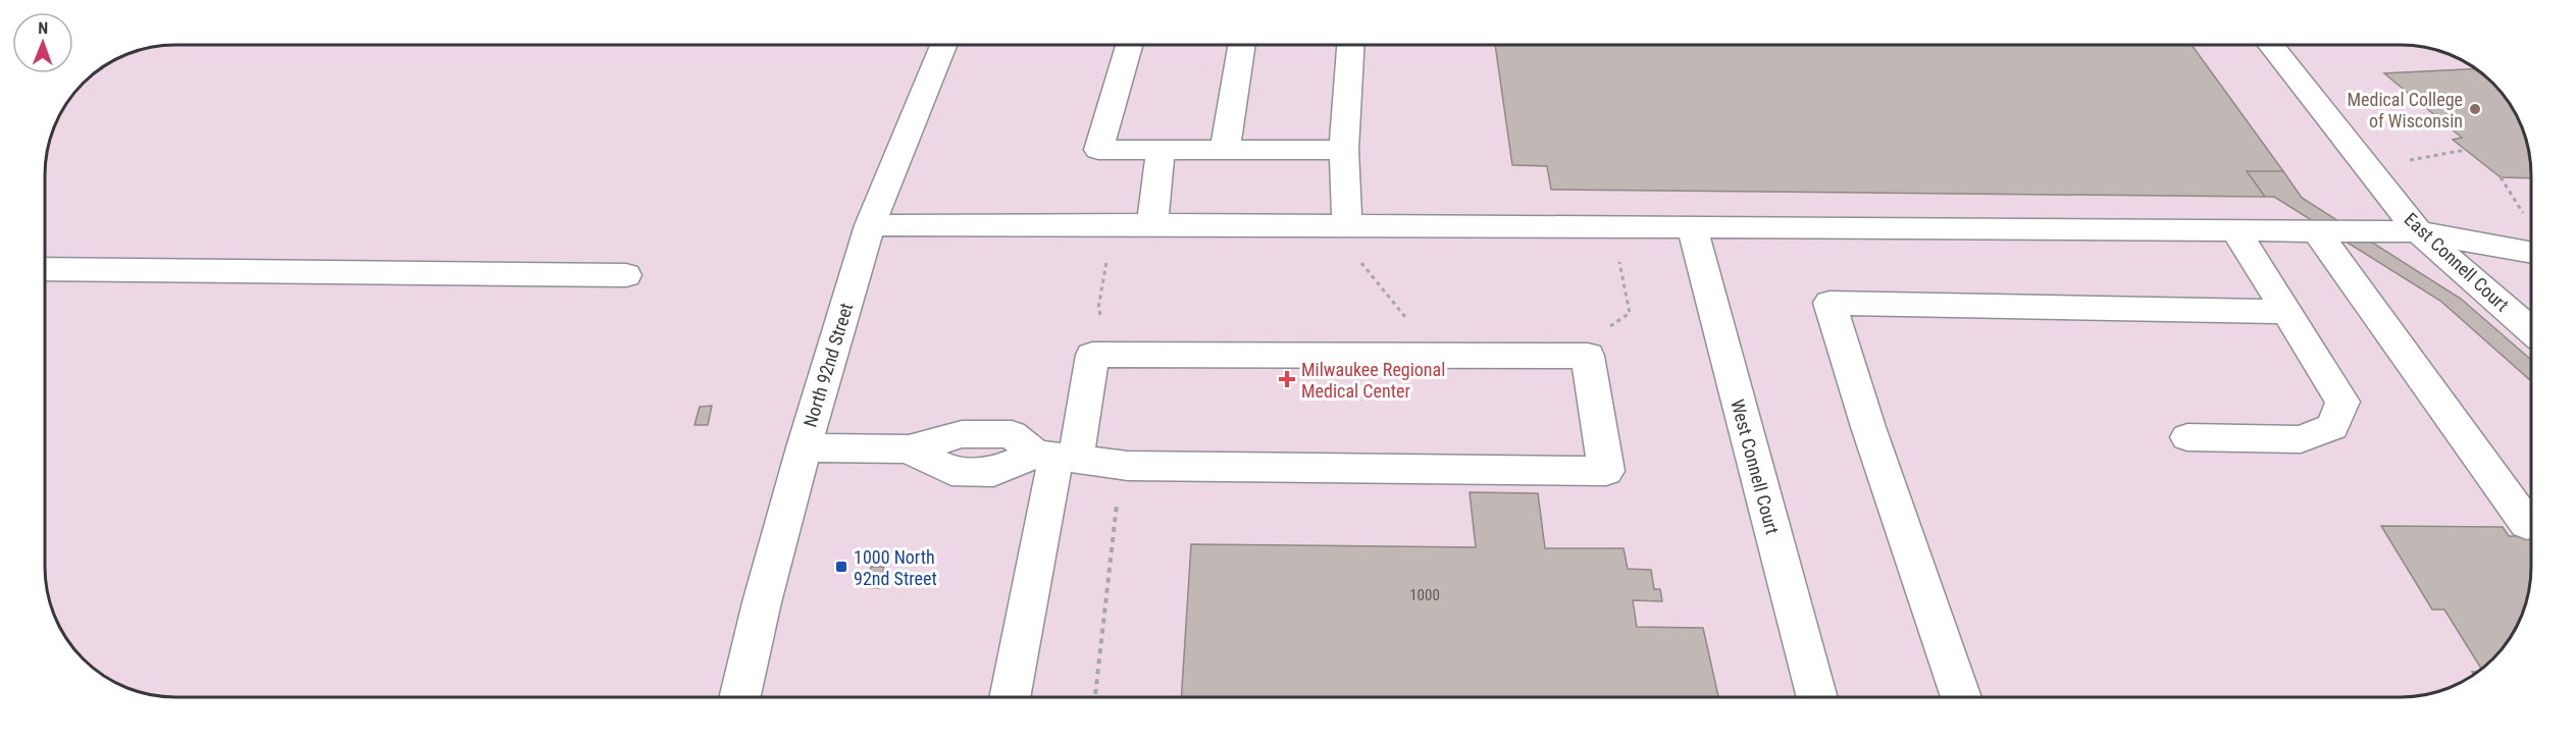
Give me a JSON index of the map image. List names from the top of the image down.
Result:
{
  "streets": {
    "street": ["East Connell Court", "North 92nd Street", "West Connell Court"]
  },
  "places": {
    "other": ["Medical College of Wisconsin"],
    "health": ["Milwaukee Regional Medical Center"],
    "transit": ["1000 North 92nd Street"]
  },
  "house_numbers": ["1000"],
  "north": "top"
}
